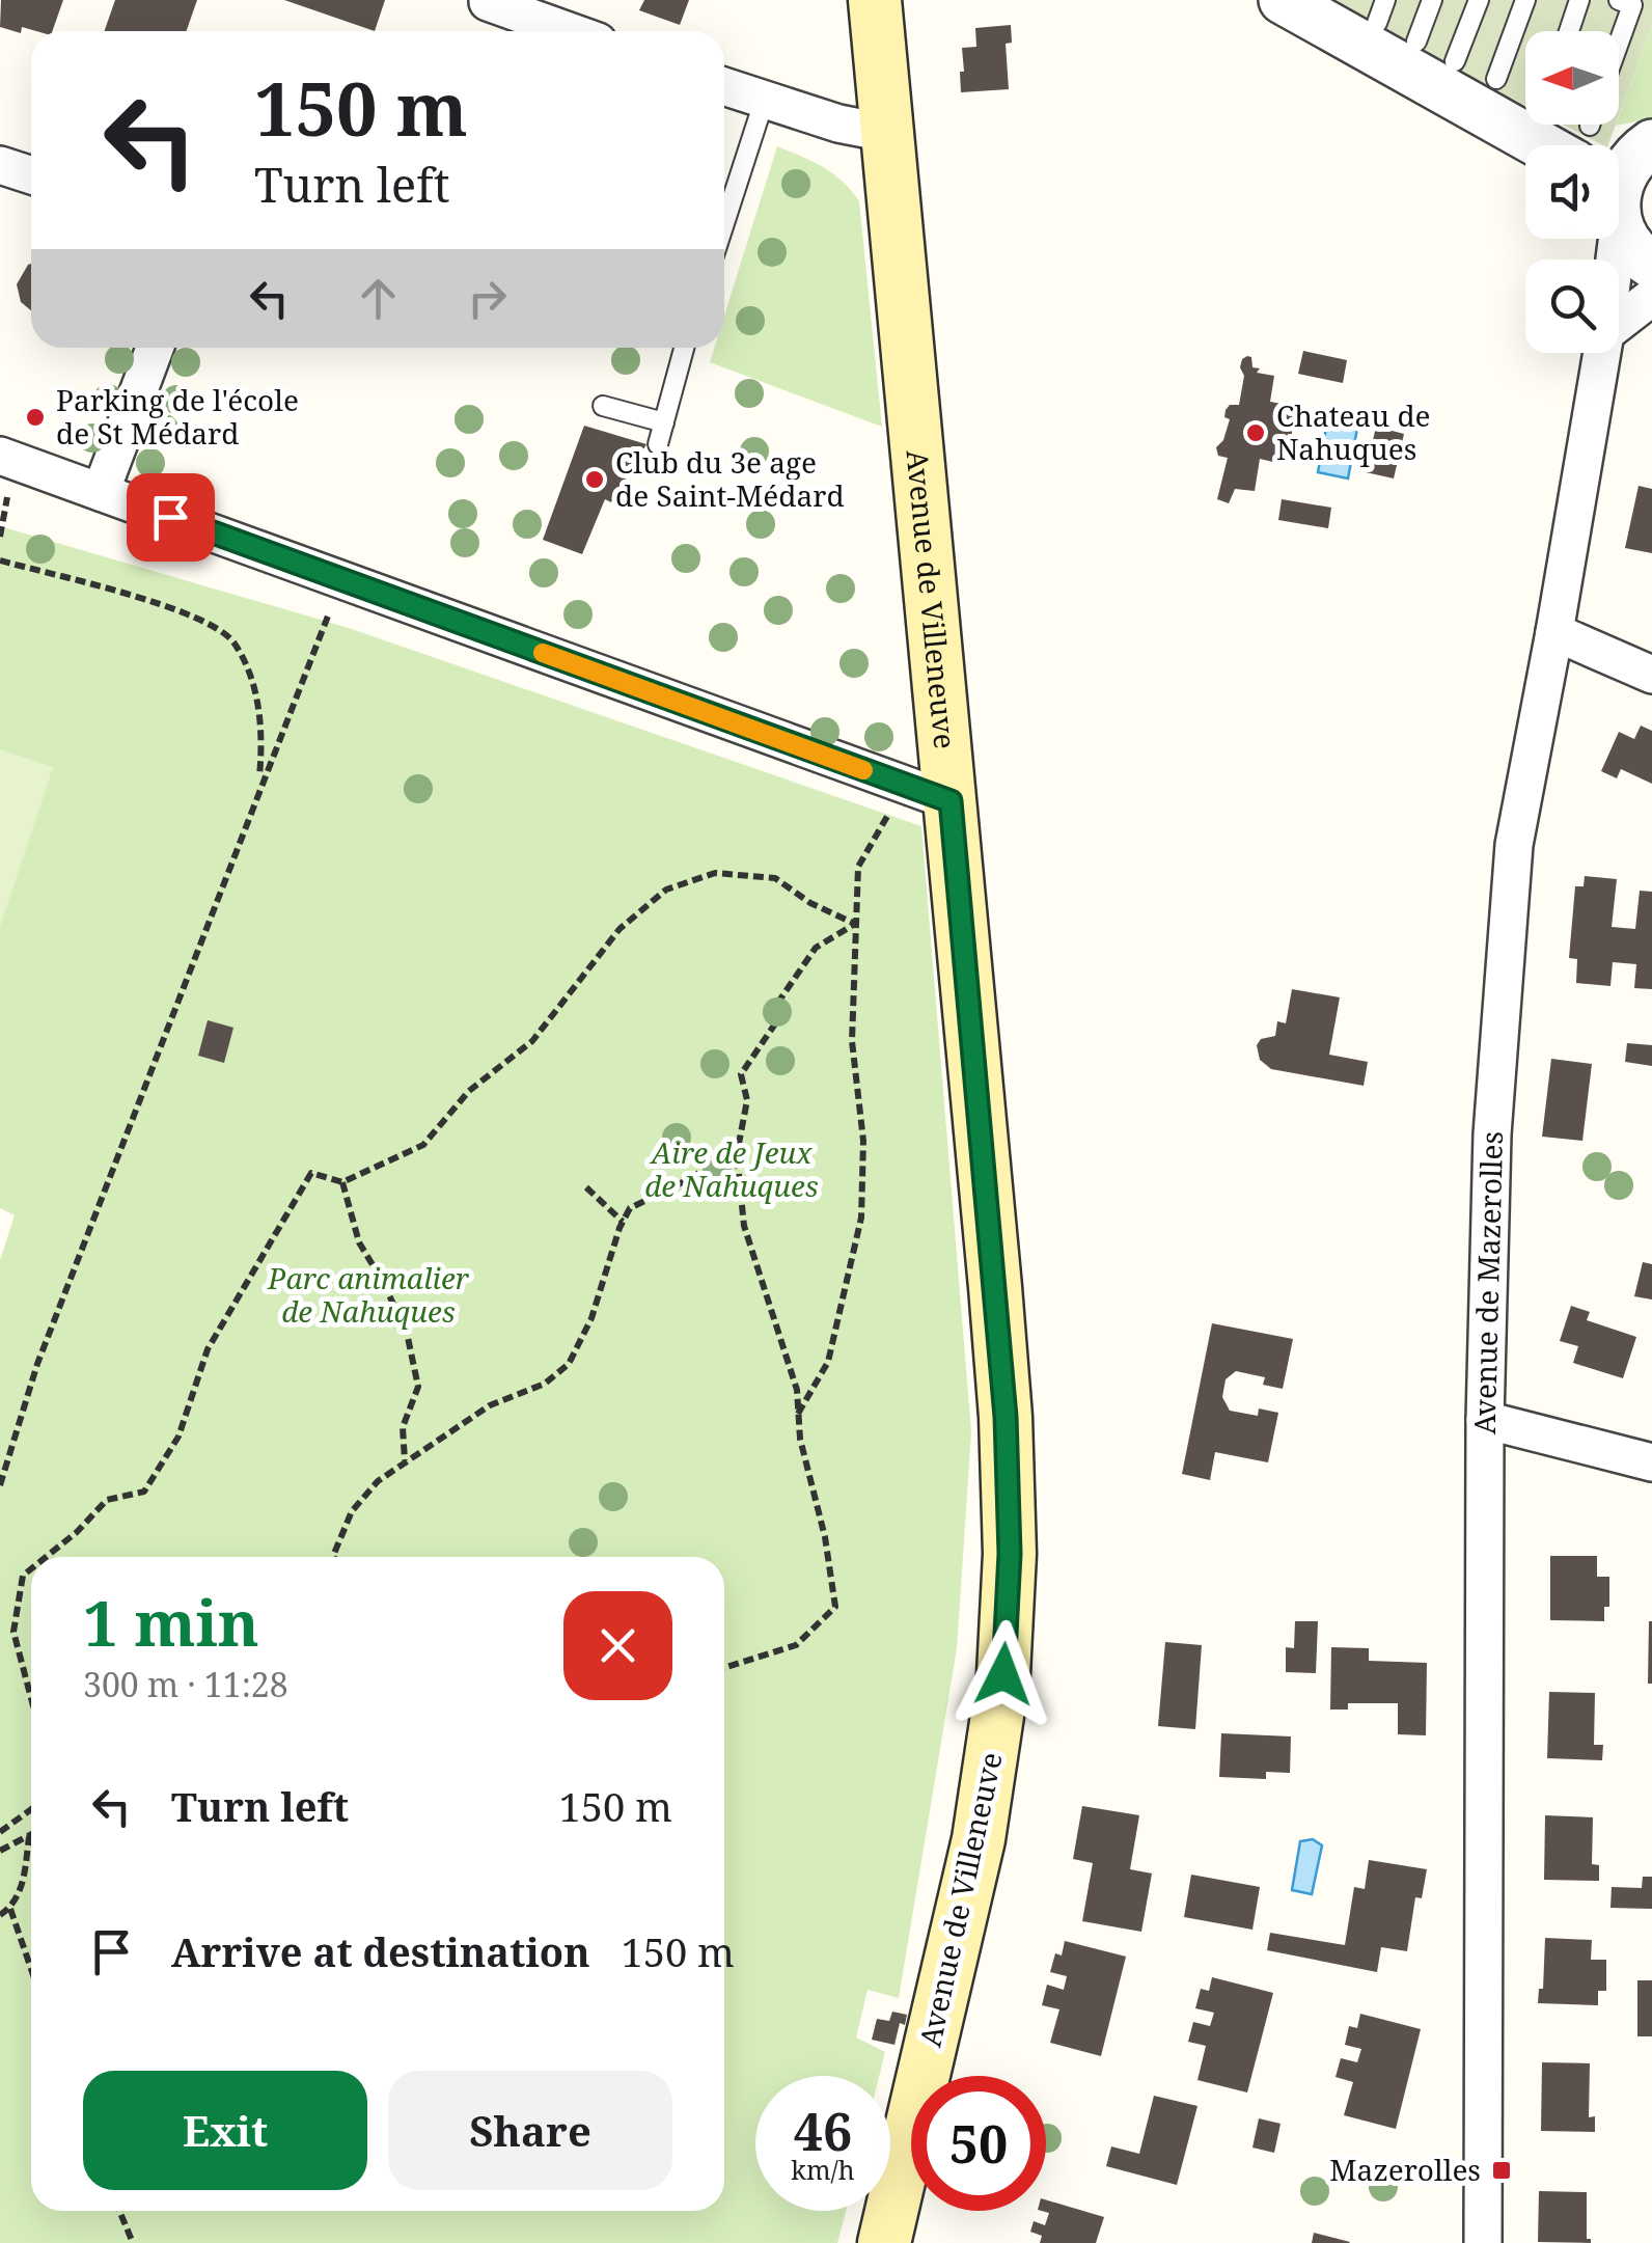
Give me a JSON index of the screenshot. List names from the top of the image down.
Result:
{
  "streets": {
    "main road": ["Avenue de Villeneuve"],
    "street": ["Avenue de Mazerolles"]
  },
  "parks": ["Aire de Jeux de Nahuques", "Parc animalier de Nahuques"],
  "places": {
    "other": ["Parking de l'école de St Médard", "Chateau de Nahuques", "Club du 3e age de Saint-Médard"],
    "transit": ["Mazerolles"]
  },
  "north": "left",
  "page": {
    "turn": ["150 m", "Turn left"],
    "heading": ["1 min", "300 m · 11:28"],
    "list": [
      {
        "name": "Turn left",
        "value": "150 m"
      },
      {
        "name": "Arrive at destination",
        "value": "150 m"
      }
    ],
    "buttons": ["Exit", "Share"],
    "speed": "46 km/h",
    "limit": "50"
  }
}
